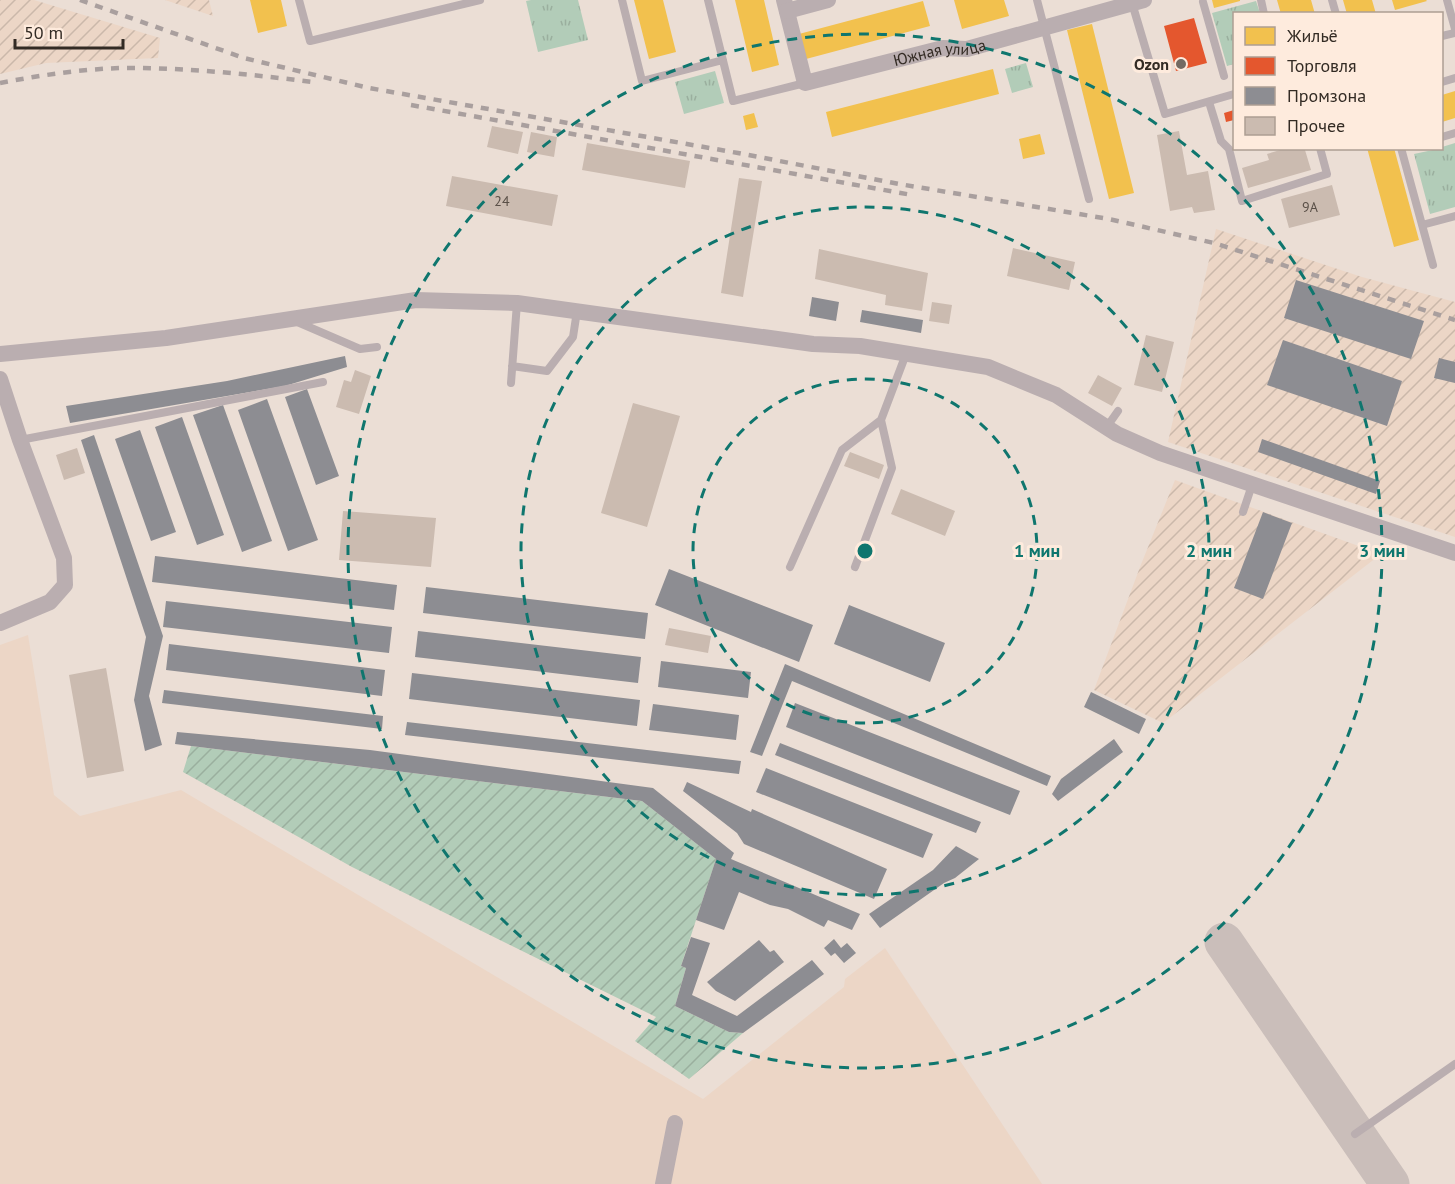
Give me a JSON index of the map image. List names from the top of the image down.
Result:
{
  "streets": {
    "street": ["Южная улица"]
  },
  "places": ["Ozon"],
  "house_numbers": ["24", "9А"],
  "legend": [
    "Жильё",
    "Торговля",
    "Промзона",
    "Прочее"
  ],
  "scale_bar": "50 m",
  "rings": ["1 мин", "2 мин", "3 мин"]
}
